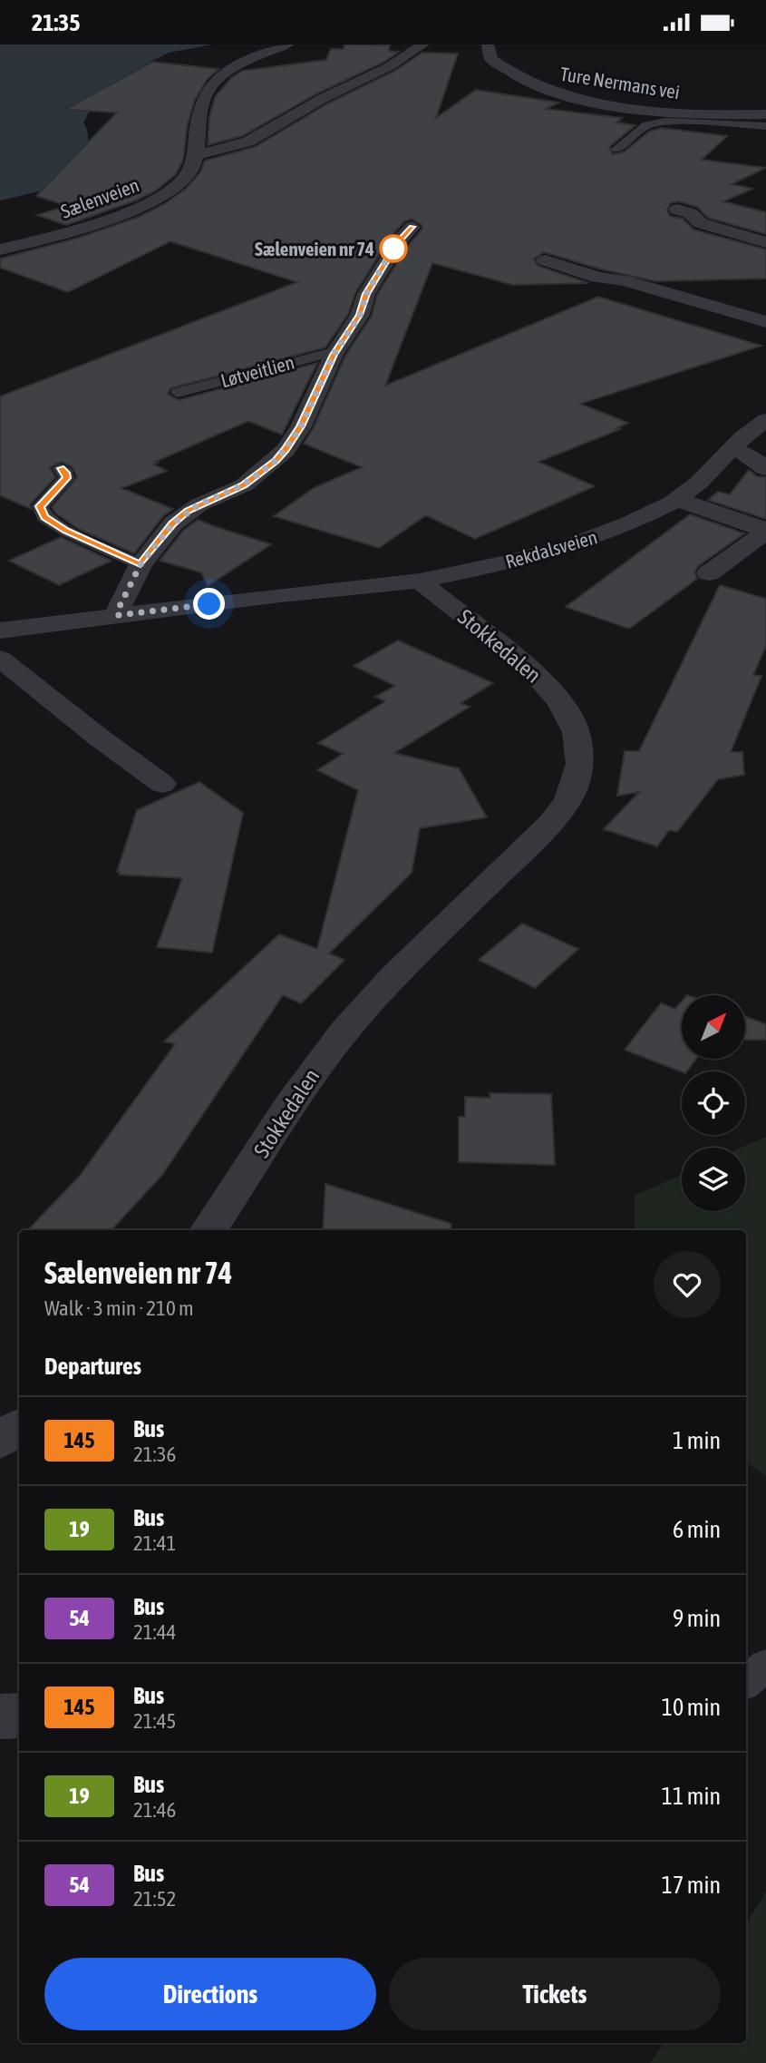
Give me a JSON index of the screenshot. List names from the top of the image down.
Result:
{
  "streets": {
    "street": [
      "Ture Nermans vei",
      "Sælenveien",
      "Løtveitlien",
      "Rekdalsveien",
      "Stokkedalen"
    ]
  },
  "crossings": [
    ["Rekdalsveien", "Stokkedalen"]
  ],
  "places": ["Sælenveien nr 74"],
  "lines": ["bus line 145"],
  "north": "top right",
  "page": {
    "status": "21:35",
    "heading": [
      ["Sælenveien nr 74", "Walk · 3 min · 210 m"],
      "Departures"
    ],
    "list": [
      {
        "mark": "145",
        "name": "Bus",
        "note": "21:36",
        "value": "1 min"
      },
      {
        "mark": "19",
        "name": "Bus",
        "note": "21:41",
        "value": "6 min"
      },
      {
        "mark": "54",
        "name": "Bus",
        "note": "21:44",
        "value": "9 min"
      },
      {
        "mark": "145",
        "name": "Bus",
        "note": "21:45",
        "value": "10 min"
      },
      {
        "mark": "19",
        "name": "Bus",
        "note": "21:46",
        "value": "11 min"
      },
      {
        "mark": "54",
        "name": "Bus",
        "note": "21:52",
        "value": "17 min"
      }
    ],
    "buttons": ["Directions", "Tickets"]
  }
}
